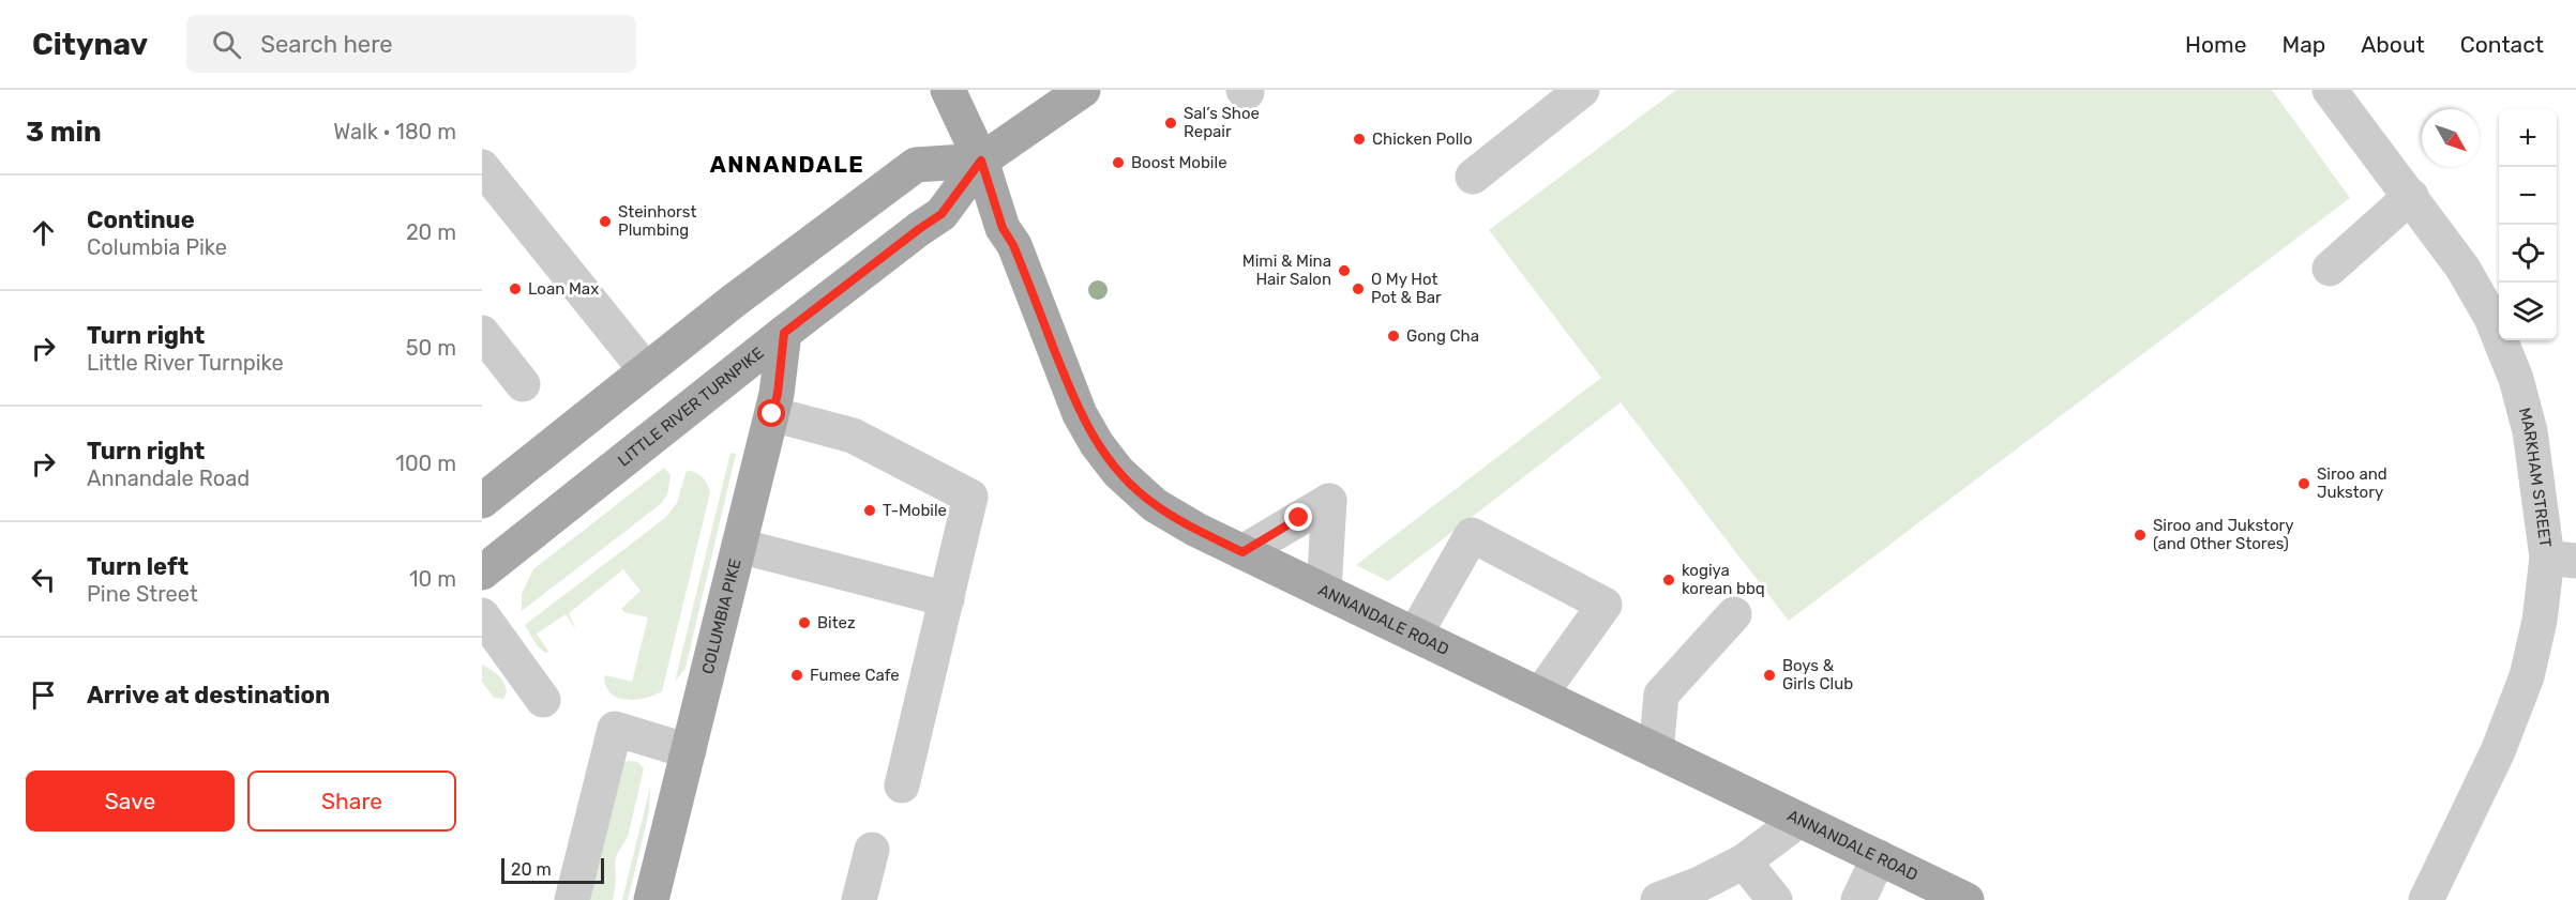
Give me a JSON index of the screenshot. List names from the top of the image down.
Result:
{
  "streets": {
    "main road": ["LITTLE RIVER TURNPIKE", "COLUMBIA PIKE", "ANNANDALE ROAD"],
    "street": ["MARKHAM STREET"]
  },
  "crossings": [
    ["LITTLE RIVER TURNPIKE", "COLUMBIA PIKE"],
    ["LITTLE RIVER TURNPIKE", "ANNANDALE ROAD"]
  ],
  "districts": ["ANNANDALE"],
  "places": [
    "Sal’s Shoe Repair",
    "Chicken Pollo",
    "Boost Mobile",
    "Steinhorst Plumbing",
    "Mimi & Mina Hair Salon",
    "Loan Max",
    "O My Hot Pot & Bar",
    "Gong Cha",
    "Siroo and Jukstory",
    "T-Mobile",
    "Siroo and Jukstory (and Other Stores)",
    "kogiya korean bbq",
    "Bitez",
    "Fumee Cafe",
    "Boys & Girls Club"
  ],
  "scale_bar": "20 m",
  "north": "bottom right",
  "page": {
    "header": "Citynav",
    "search": "Search here",
    "nav": [
      "Home",
      "Map",
      "About",
      "Contact"
    ],
    "heading": ["3 min", "Walk · 180 m"],
    "map_buttons": ["+", "−"],
    "list": [
      ["Continue", "Columbia Pike", "20 m"],
      ["Turn right", "Little River Turnpike", "50 m"],
      ["Turn right", "Annandale Road", "100 m"],
      ["Turn left", "Pine Street", "10 m"],
      "Arrive at destination"
    ],
    "buttons": ["Save", "Share"],
    "scale": "20 m"
  }
}
